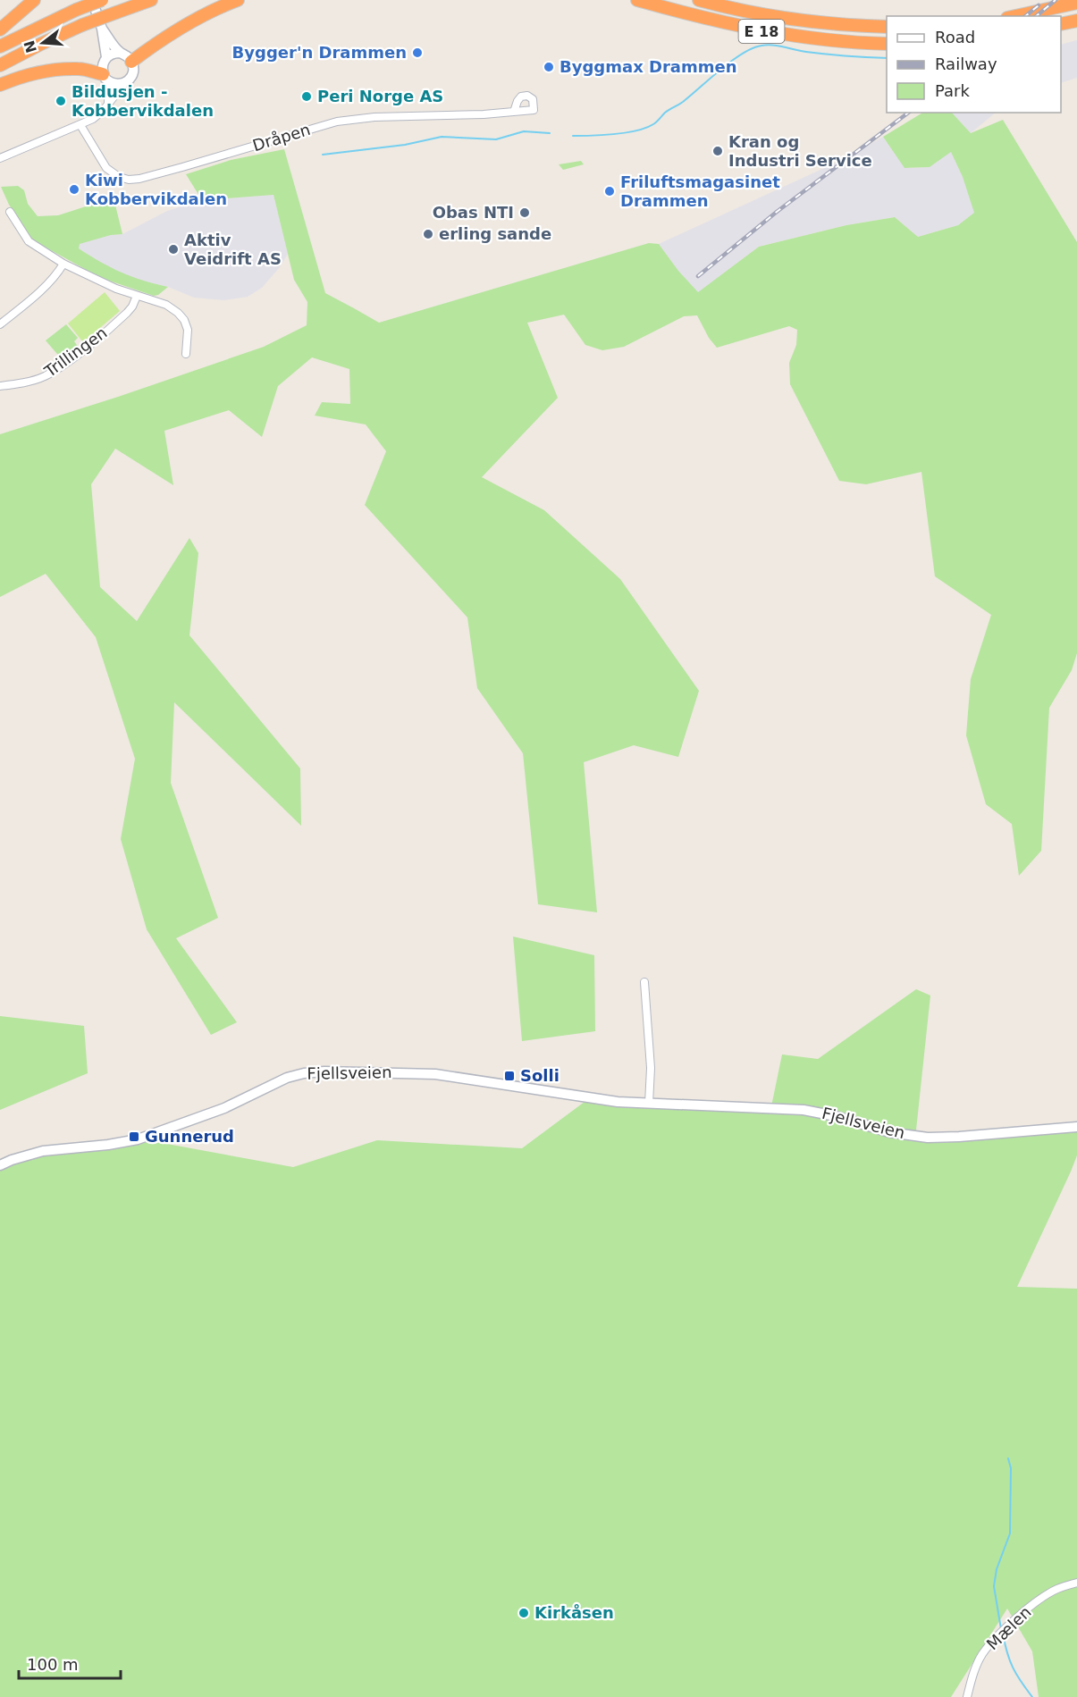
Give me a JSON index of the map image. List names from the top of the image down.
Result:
{
  "streets": {
    "highway": ["E 18"],
    "main road": ["Fjellsveien"],
    "street": ["Dråpen", "Trillingen", "Mælen"]
  },
  "places": {
    "other": [
      "Bygger'n Drammen",
      "Byggmax Drammen",
      "Peri Norge AS",
      "Bildusjen - Kobbervikdalen",
      "Kran og Industri Service",
      "Kiwi Kobbervikdalen",
      "Friluftsmagasinet Drammen",
      "Obas NTI",
      "erling sande",
      "Aktiv Veidrift AS",
      "Kirkåsen"
    ],
    "transit": ["Solli", "Gunnerud"]
  },
  "legend": ["Road", "Railway", "Park"],
  "scale_bar": "100 m",
  "north": "left"
}
